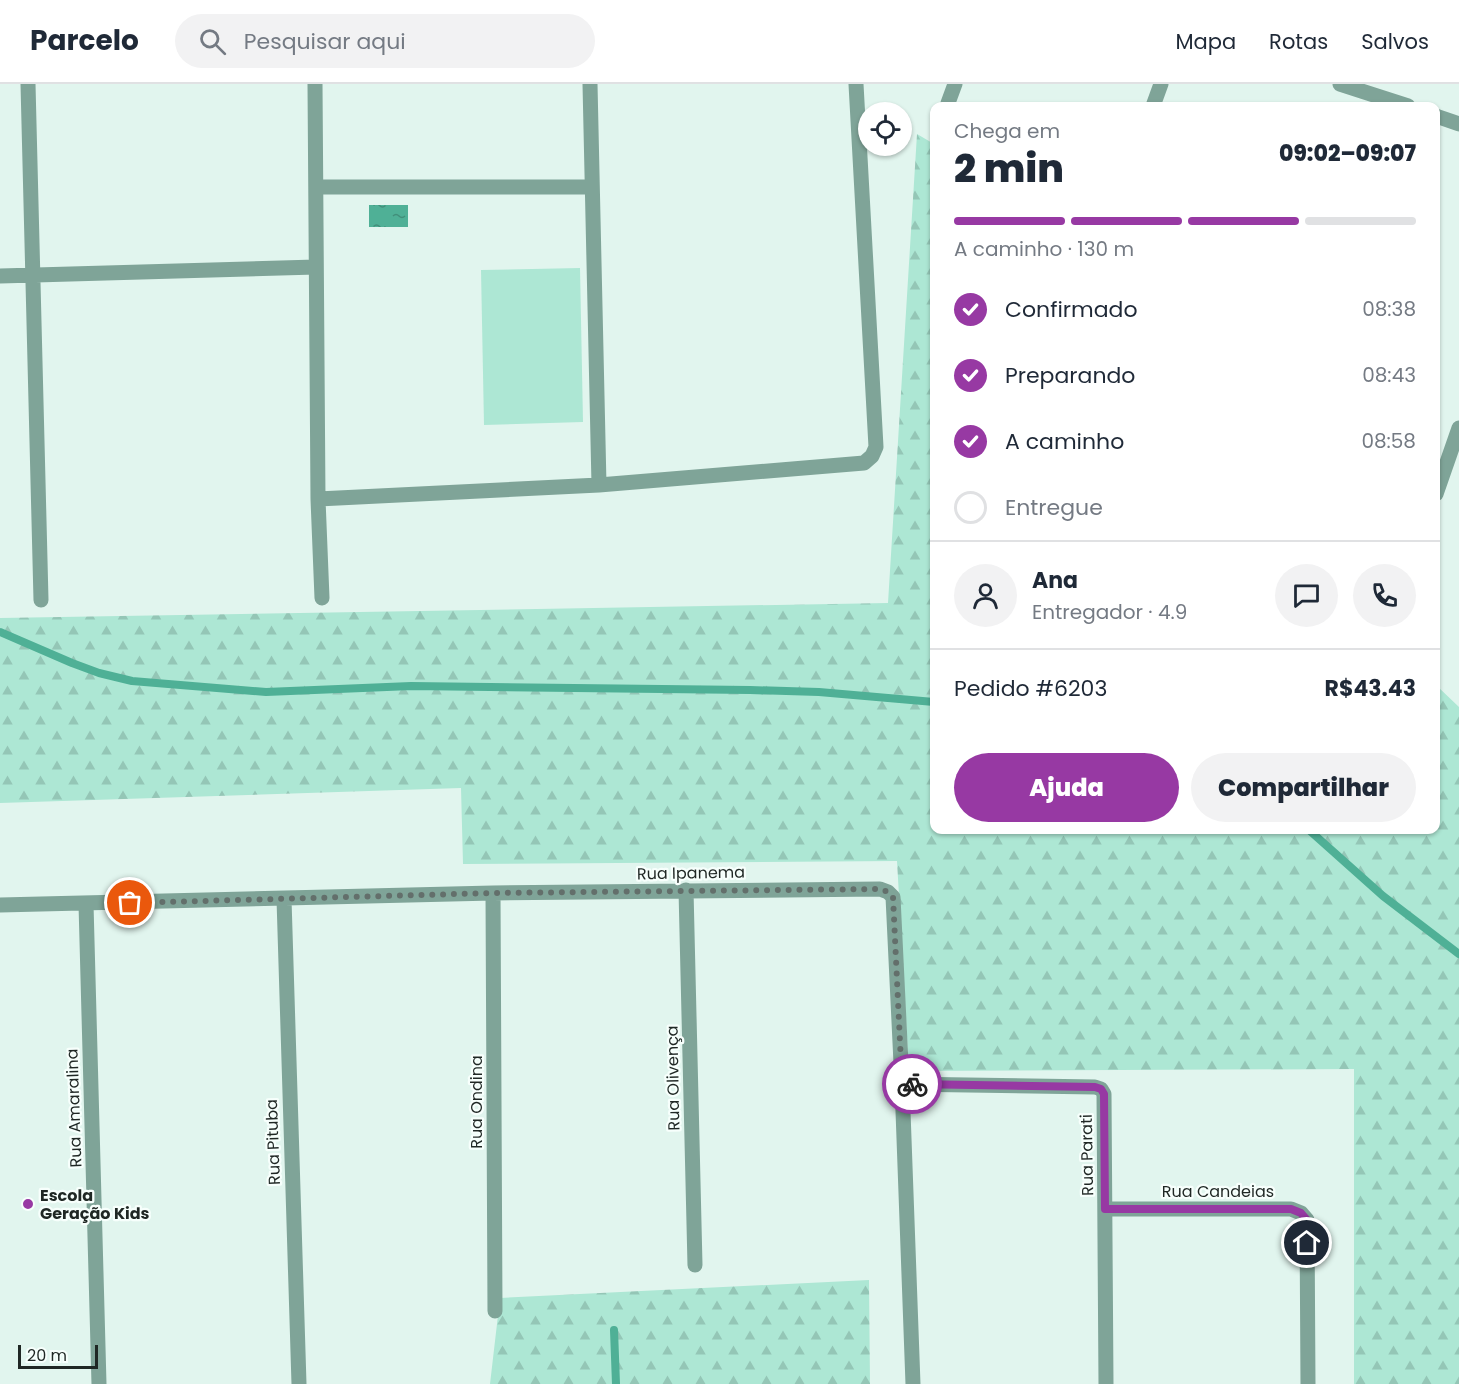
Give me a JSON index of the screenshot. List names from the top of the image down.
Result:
{
  "streets": {
    "street": [
      "Rua Ipanema",
      "Rua Olivença",
      "Rua Ondina",
      "Rua Amaralina",
      "Rua Pituba",
      "Rua Parati",
      "Rua Candeias"
    ]
  },
  "crossings": [
    ["Rua Ipanema", "Rua Olivença"],
    ["Rua Ipanema", "Rua Ondina"],
    ["Rua Ipanema", "Rua Amaralina"],
    ["Rua Ipanema", "Rua Pituba"],
    ["Rua Ipanema", "Rua Parati"],
    ["Rua Parati", "Rua Candeias"]
  ],
  "places": ["Escola Geração Kids"],
  "scale_bar": "20 m",
  "page": {
    "header": "Parcelo",
    "search": "Pesquisar aqui",
    "nav": ["Mapa", "Rotas", "Salvos"],
    "heading": ["2 min", "Chega em", "09:02–09:07"],
    "panel": [
      "Ana",
      "Entregador · 4.9",
      "Pedido #6203",
      "R$43.43"
    ],
    "bar": "A caminho · 130 m",
    "list": [
      ["Confirmado", "08:38"],
      ["Preparando", "08:43"],
      ["A caminho", "08:58"],
      "Entregue"
    ],
    "buttons": ["Ajuda", "Compartilhar"],
    "scale": "20 m"
  }
}
